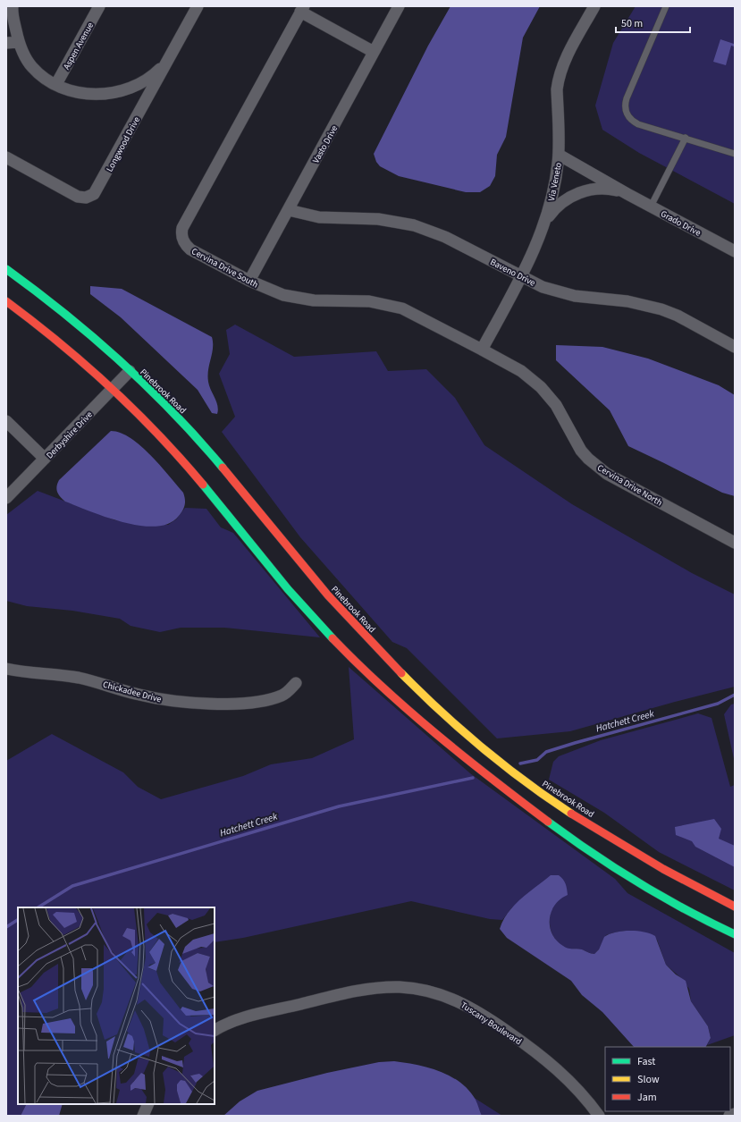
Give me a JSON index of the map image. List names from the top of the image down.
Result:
{
  "streets": {
    "street": [
      "Aspen Avenue",
      "Longwood Drive",
      "Vasto Drive",
      "Via Veneto",
      "Grado Drive",
      "Cervina Drive South",
      "Baveno Drive",
      "Pinebrook Road",
      "Derbyshire Drive",
      "Cervina Drive North",
      "Chickadee Drive",
      "Tuscany Boulevard"
    ]
  },
  "crossings": [
    ["Vasto Drive", "Cervina Drive South"],
    ["Vasto Drive", "Baveno Drive"],
    ["Via Veneto", "Grado Drive"],
    ["Via Veneto", "Cervina Drive South"],
    ["Via Veneto", "Baveno Drive"],
    ["Via Veneto", "Cervina Drive North"],
    ["Cervina Drive South", "Cervina Drive North"],
    ["Pinebrook Road", "Derbyshire Drive"]
  ],
  "water": ["Hatchett Creek"],
  "legend": ["Fast", "Slow", "Jam"],
  "scale_bar": "50 m"
}
